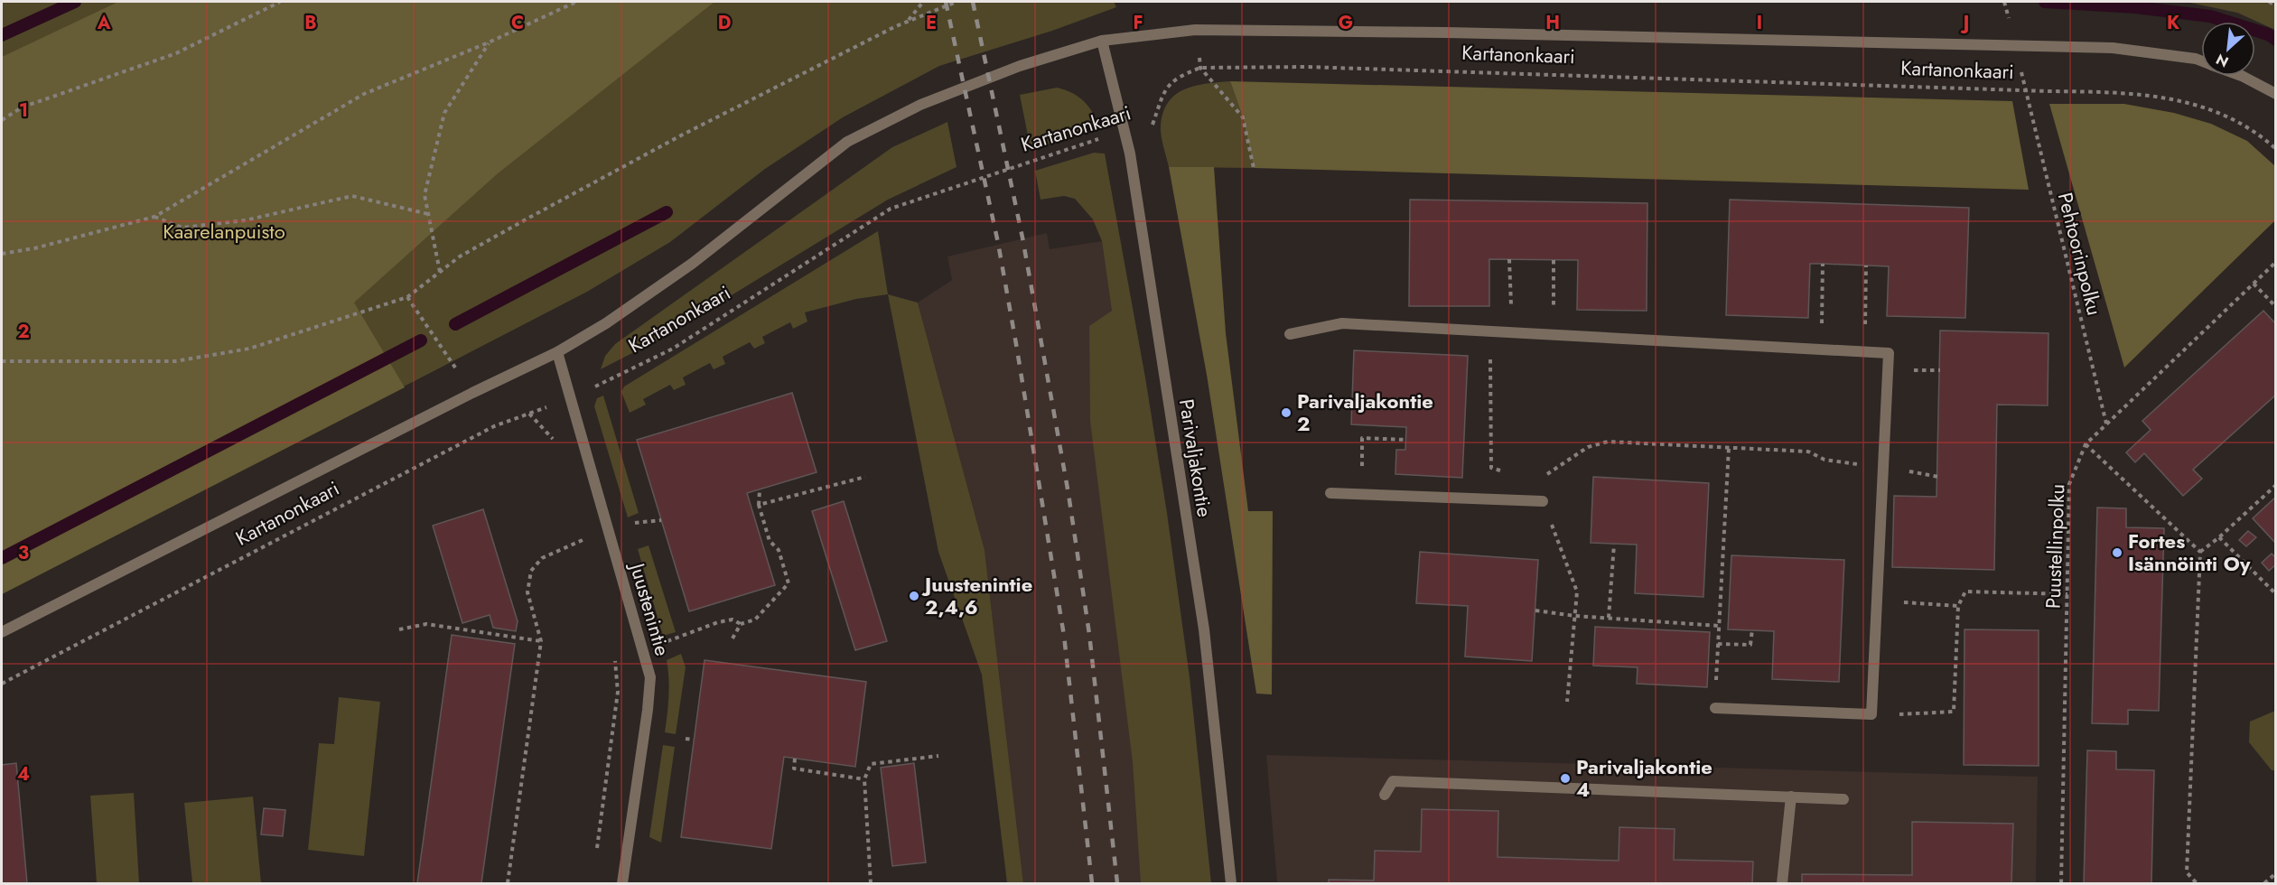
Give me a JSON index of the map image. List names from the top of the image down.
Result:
{
  "streets": {
    "street": ["Kartanonkaari", "Parivaljakontie", "Juustenintie"],
    "path": ["Pehtoorinpolku", "Puustellinpolku"]
  },
  "crossings": [
    ["Kartanonkaari", "Pehtoorinpolku"],
    ["Kartanonkaari", "Parivaljakontie"],
    ["Kartanonkaari", "Juustenintie"],
    ["Pehtoorinpolku", "Puustellinpolku"]
  ],
  "parks": ["Kaarelanpuisto"],
  "places": [
    "Parivaljakontie 2",
    "Fortes Isännöinti Oy",
    "Juustenintie 2,4,6",
    "Parivaljakontie 4"
  ],
  "north": "bottom left",
  "grid": {
    "columns": [
      "A",
      "B",
      "C",
      "D",
      "E",
      "F",
      "G",
      "H",
      "I",
      "J",
      "K"
    ],
    "rows": [
      "1",
      "2",
      "3",
      "4"
    ]
  }
}
